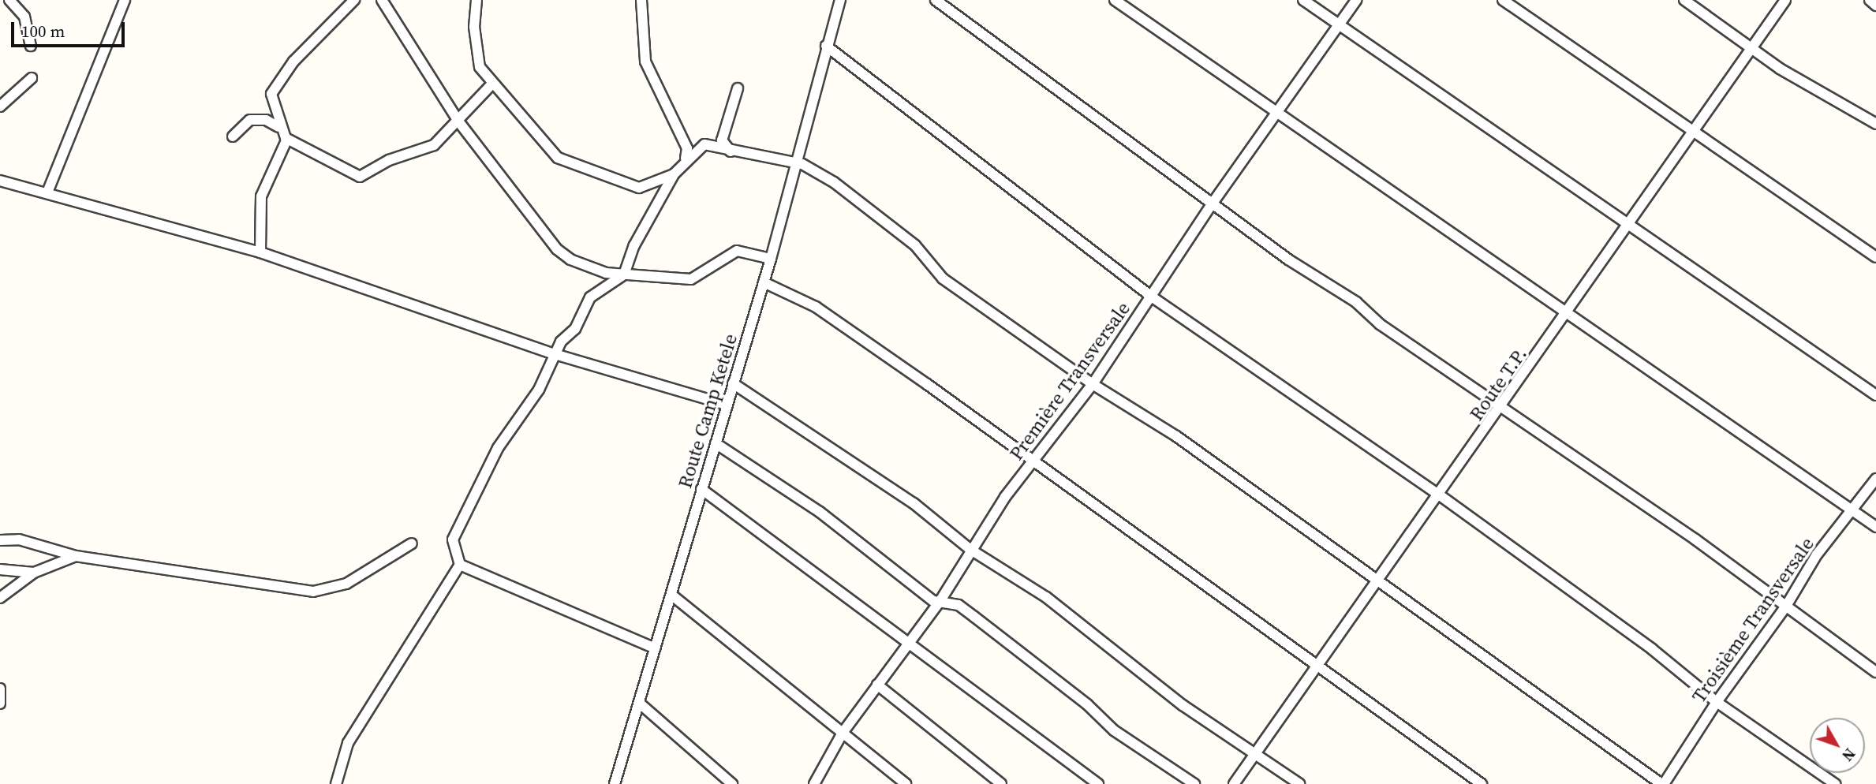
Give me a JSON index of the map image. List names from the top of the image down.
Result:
{
  "streets": {
    "street": [
      "Première Transversale",
      "Route T.P.",
      "Route Camp Ketele",
      "Troisième Transversale"
    ]
  },
  "scale_bar": "100 m",
  "north": "bottom right"
}
